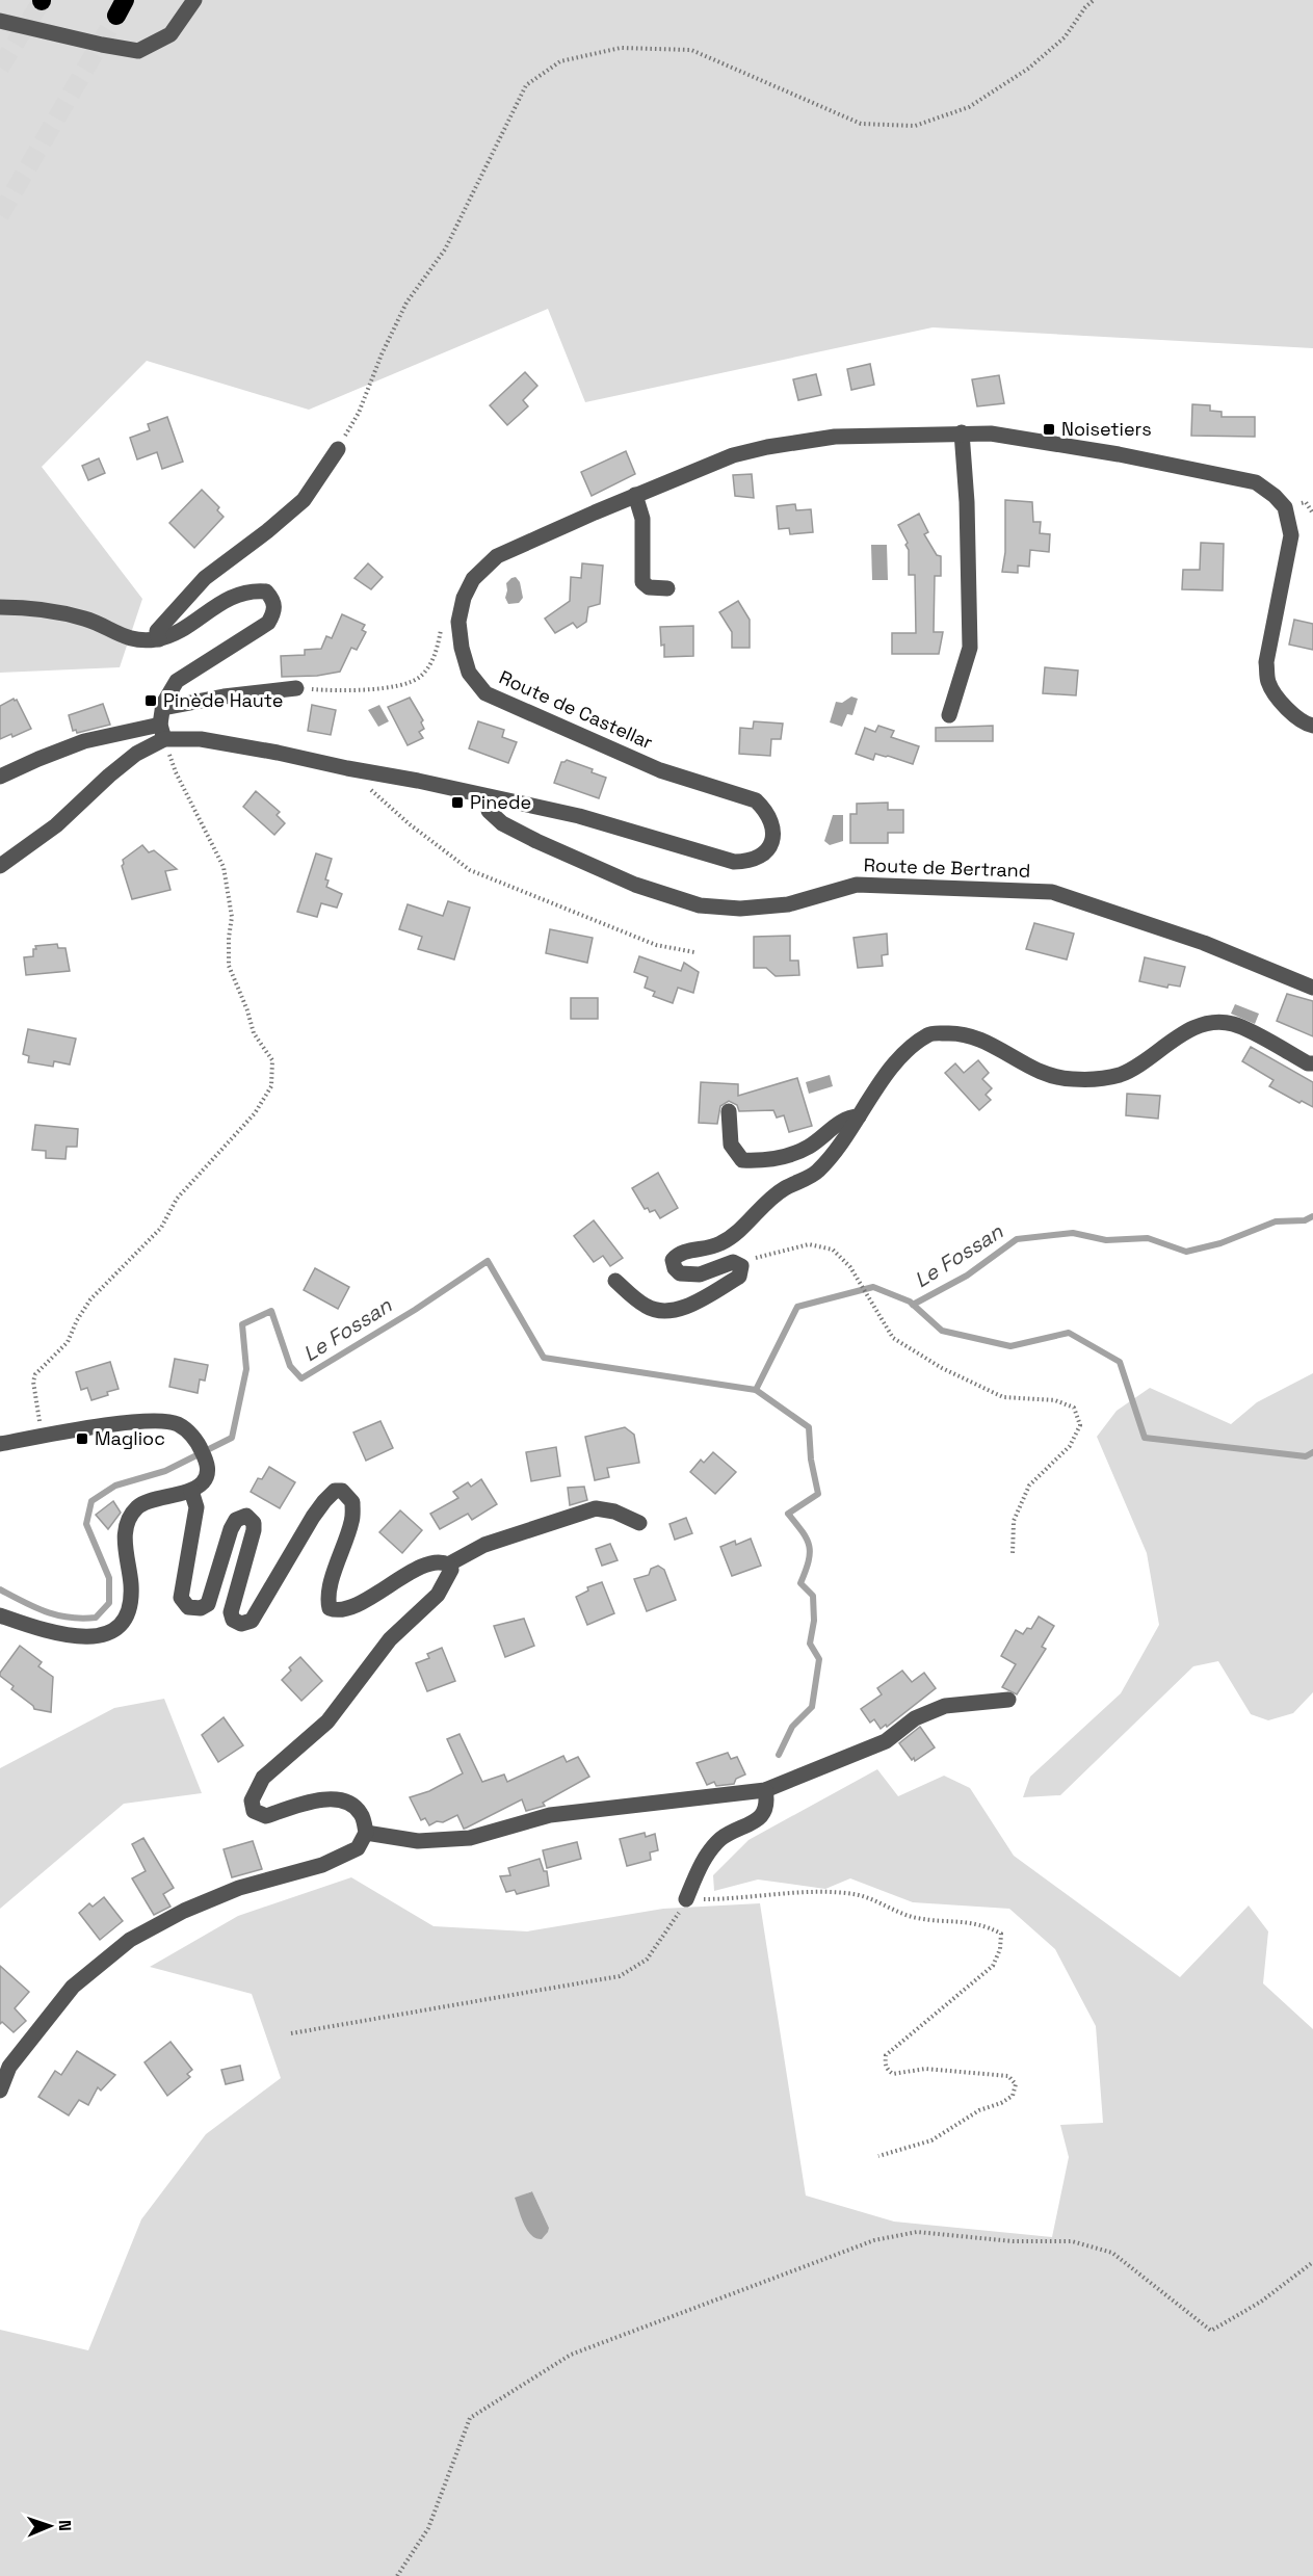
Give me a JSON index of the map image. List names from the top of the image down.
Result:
{
  "streets": {
    "street": ["Route de Castellar", "Route de Bertrand"]
  },
  "crossings": [
    ["Route de Castellar", "Route de Bertrand"]
  ],
  "water": ["Le Fossan"],
  "places": {
    "transit": [
      "Noisetiers",
      "Pinède Haute",
      "Pinede",
      "Maglioc"
    ]
  },
  "north": "right"
}
